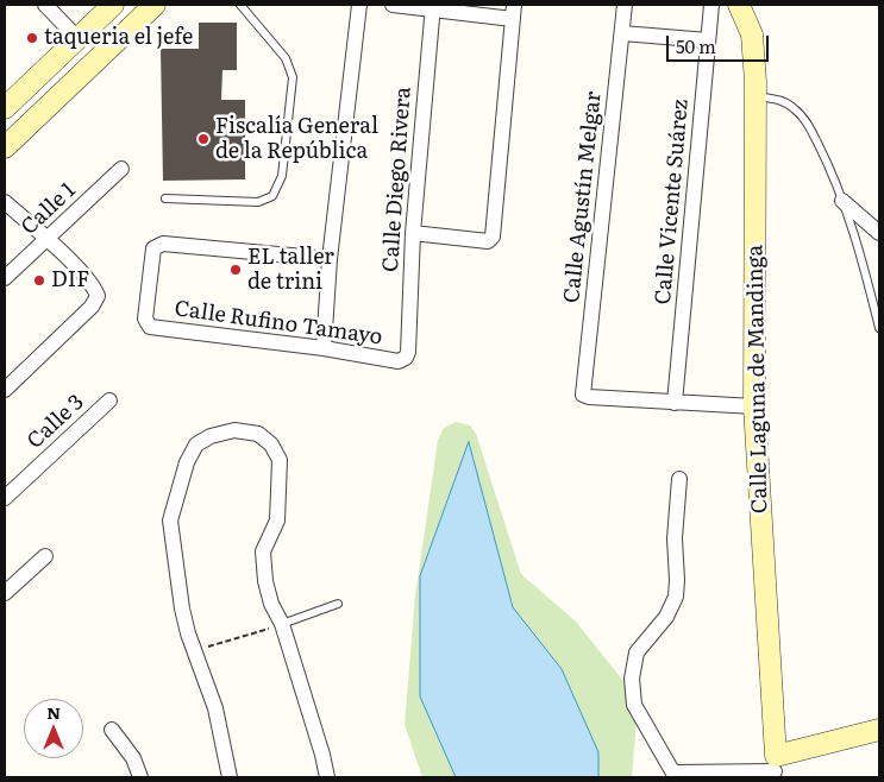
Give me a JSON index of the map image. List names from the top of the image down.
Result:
{
  "streets": {
    "street": [
      "Calle Diego Rivera",
      "Calle Agustín Melgar",
      "Calle Vicente Suárez",
      "Calle 1",
      "Calle Rufino Tamayo",
      "Calle Laguna de Mandinga",
      "Calle 3"
    ]
  },
  "crossings": [
    ["Calle Diego Rivera", "Calle Rufino Tamayo"],
    ["Calle Agustín Melgar", "Calle Vicente Suárez"]
  ],
  "places": [
    "taqueria el jefe",
    "Fiscalía General de la República",
    "EL taller de trini",
    "DIF"
  ],
  "scale_bar": "50 m",
  "north": "top"
}
